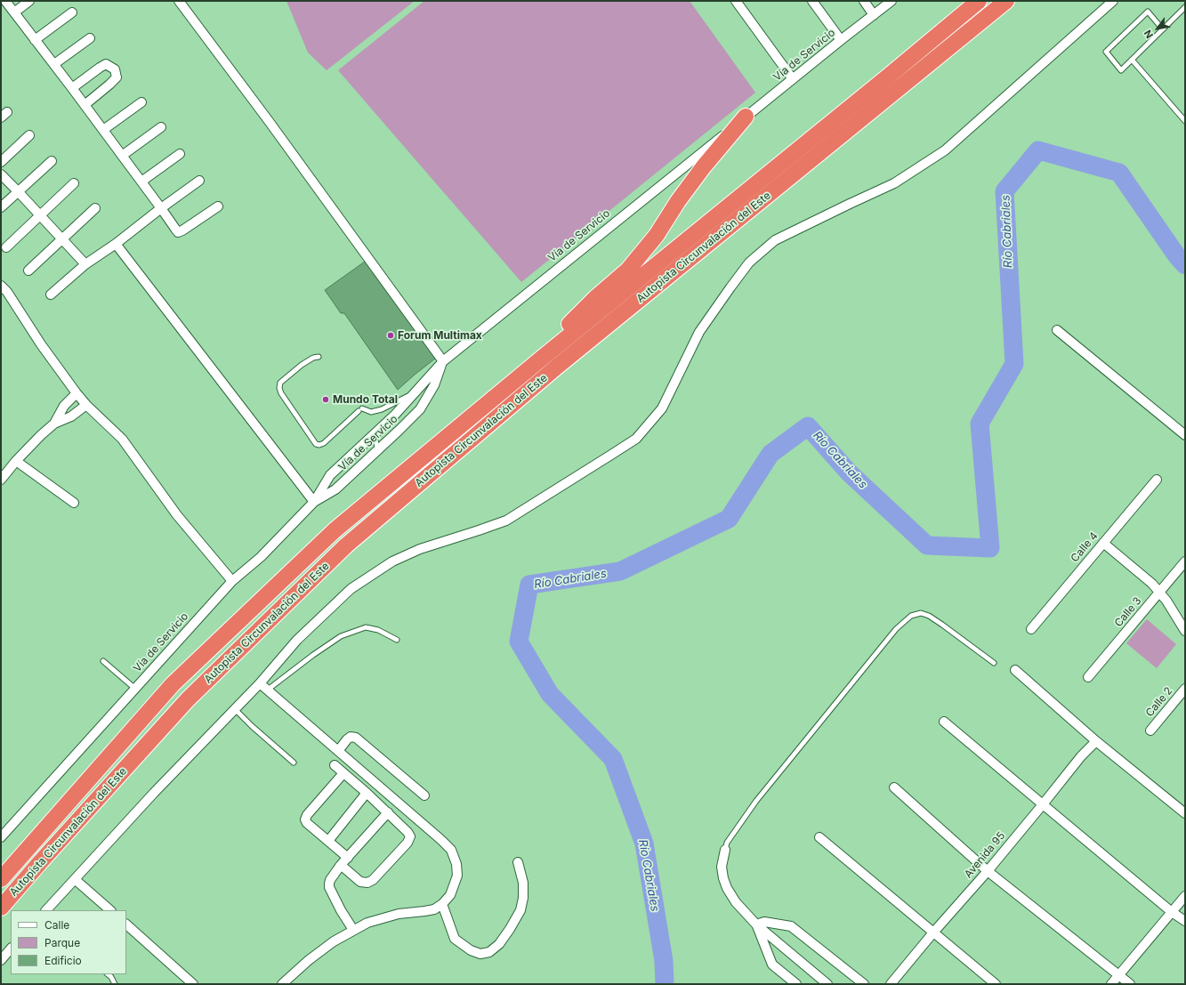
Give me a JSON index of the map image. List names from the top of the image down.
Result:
{
  "streets": {
    "highway": ["Autopista Circunvalación del Este"],
    "street": [
      "Vía de Servicio",
      "Calle 4",
      "Calle 3",
      "Calle 2",
      "Avenida 95"
    ]
  },
  "water": ["Río Cabriales"],
  "places": ["Forum Multimax", "Mundo Total"],
  "legend": ["Calle", "Parque", "Edificio"],
  "north": "bottom left"
}
